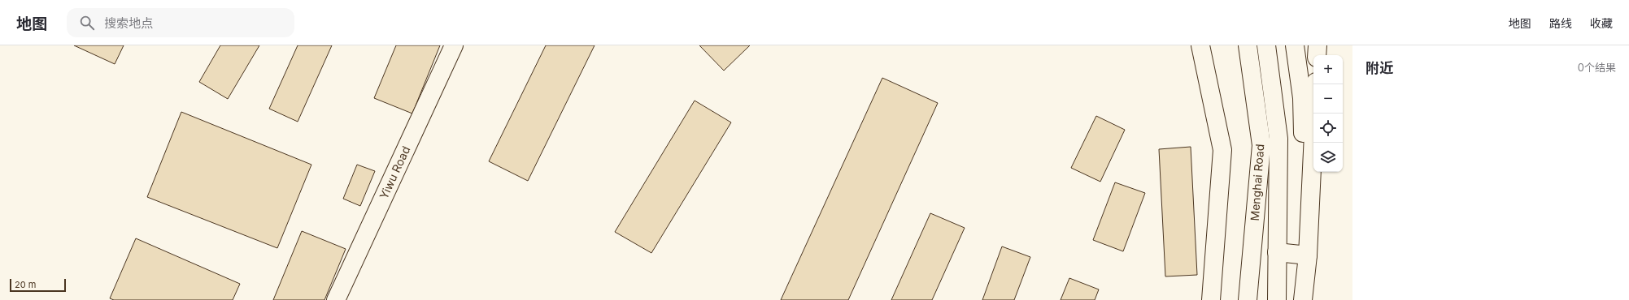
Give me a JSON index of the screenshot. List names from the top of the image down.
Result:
{
  "streets": {
    "main road": ["Yiwu Road", "Menghai Road"]
  },
  "scale_bar": "20 m",
  "page": {
    "header": "地图",
    "search": "搜索地点",
    "nav": ["地图", "路线", "收藏"],
    "heading": ["附近", "0个结果"],
    "map_buttons": ["+", "−"],
    "scale": "20 m"
  }
}
